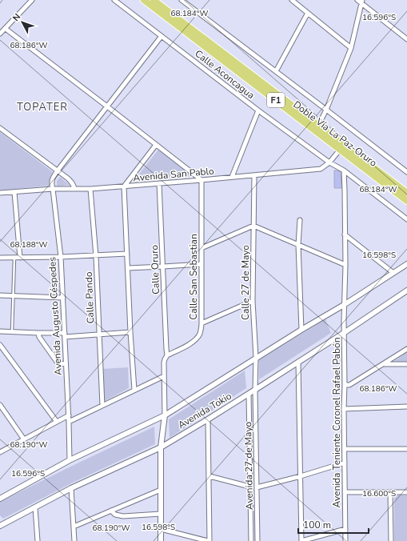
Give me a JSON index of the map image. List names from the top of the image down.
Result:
{
  "streets": {
    "highway": ["F1", "Doble Vía La Paz-Oruro"],
    "street": [
      "Calle Aconcagua",
      "Avenida San Pablo",
      "Calle Oruro",
      "Calle San Sebastian",
      "Calle 27 de Mayo",
      "Calle Pando",
      "Avenida Augusto Céspedes",
      "Avenida Tokio",
      "Avenida Teniente Coronel Rafael Pabón",
      "Avenida 27 de Mayo"
    ]
  },
  "crossings": [
    ["Calle Aconcagua", "Avenida San Pablo"],
    ["Calle Aconcagua", "Avenida Augusto Céspedes"],
    ["Doble Vía La Paz-Oruro", "Avenida San Pablo"],
    ["Avenida San Pablo", "Calle Oruro"],
    ["Avenida San Pablo", "Calle San Sebastian"],
    ["Avenida San Pablo", "Calle 27 de Mayo"],
    ["Avenida San Pablo", "Calle Pando"],
    ["Avenida San Pablo", "Avenida Augusto Céspedes"],
    ["Calle Oruro", "Calle San Sebastian"],
    ["Calle Oruro", "Avenida Tokio"],
    ["Calle 27 de Mayo", "Avenida Tokio"],
    ["Calle 27 de Mayo", "Avenida 27 de Mayo"],
    ["Avenida Augusto Céspedes", "Avenida Tokio"],
    ["Avenida Tokio", "Avenida Teniente Coronel Rafael Pabón"],
    ["Avenida Tokio", "Avenida 27 de Mayo"]
  ],
  "districts": ["TOPATER"],
  "scale_bar": "100 m",
  "north": "top left",
  "coordinates": [
    "68.184°W",
    "16.596°S",
    "68.186°W",
    "68.188°W",
    "16.598°S",
    "68.190°W",
    "16.600°S"
  ]
}
